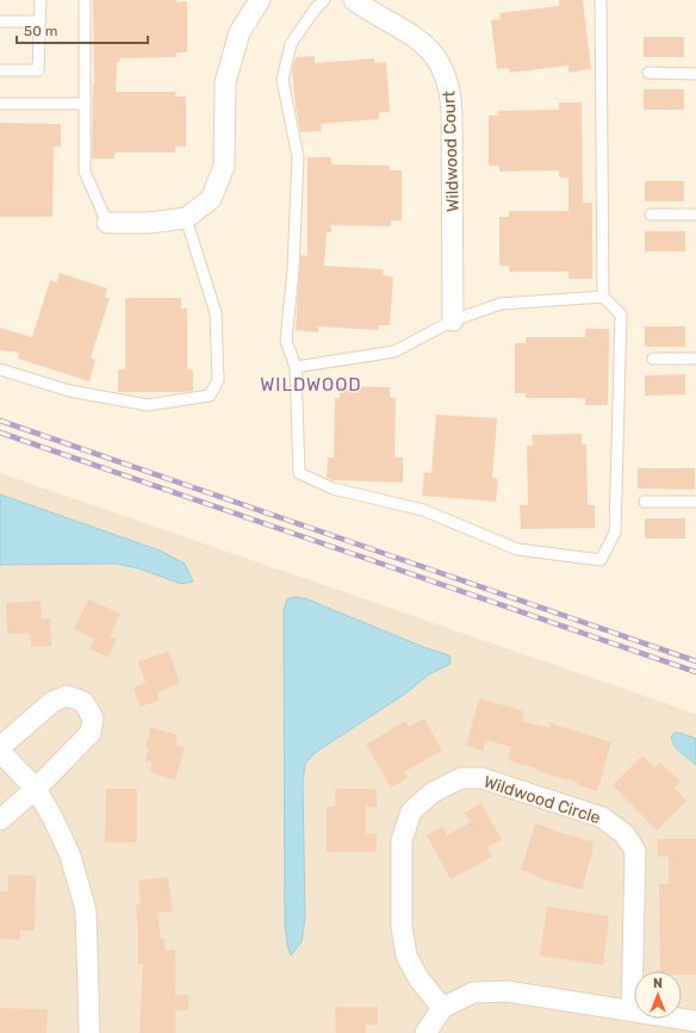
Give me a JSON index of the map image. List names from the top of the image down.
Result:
{
  "streets": {
    "street": ["Wildwood Court", "Wildwood Circle"]
  },
  "districts": ["WILDWOOD"],
  "scale_bar": "50 m",
  "north": "top"
}
